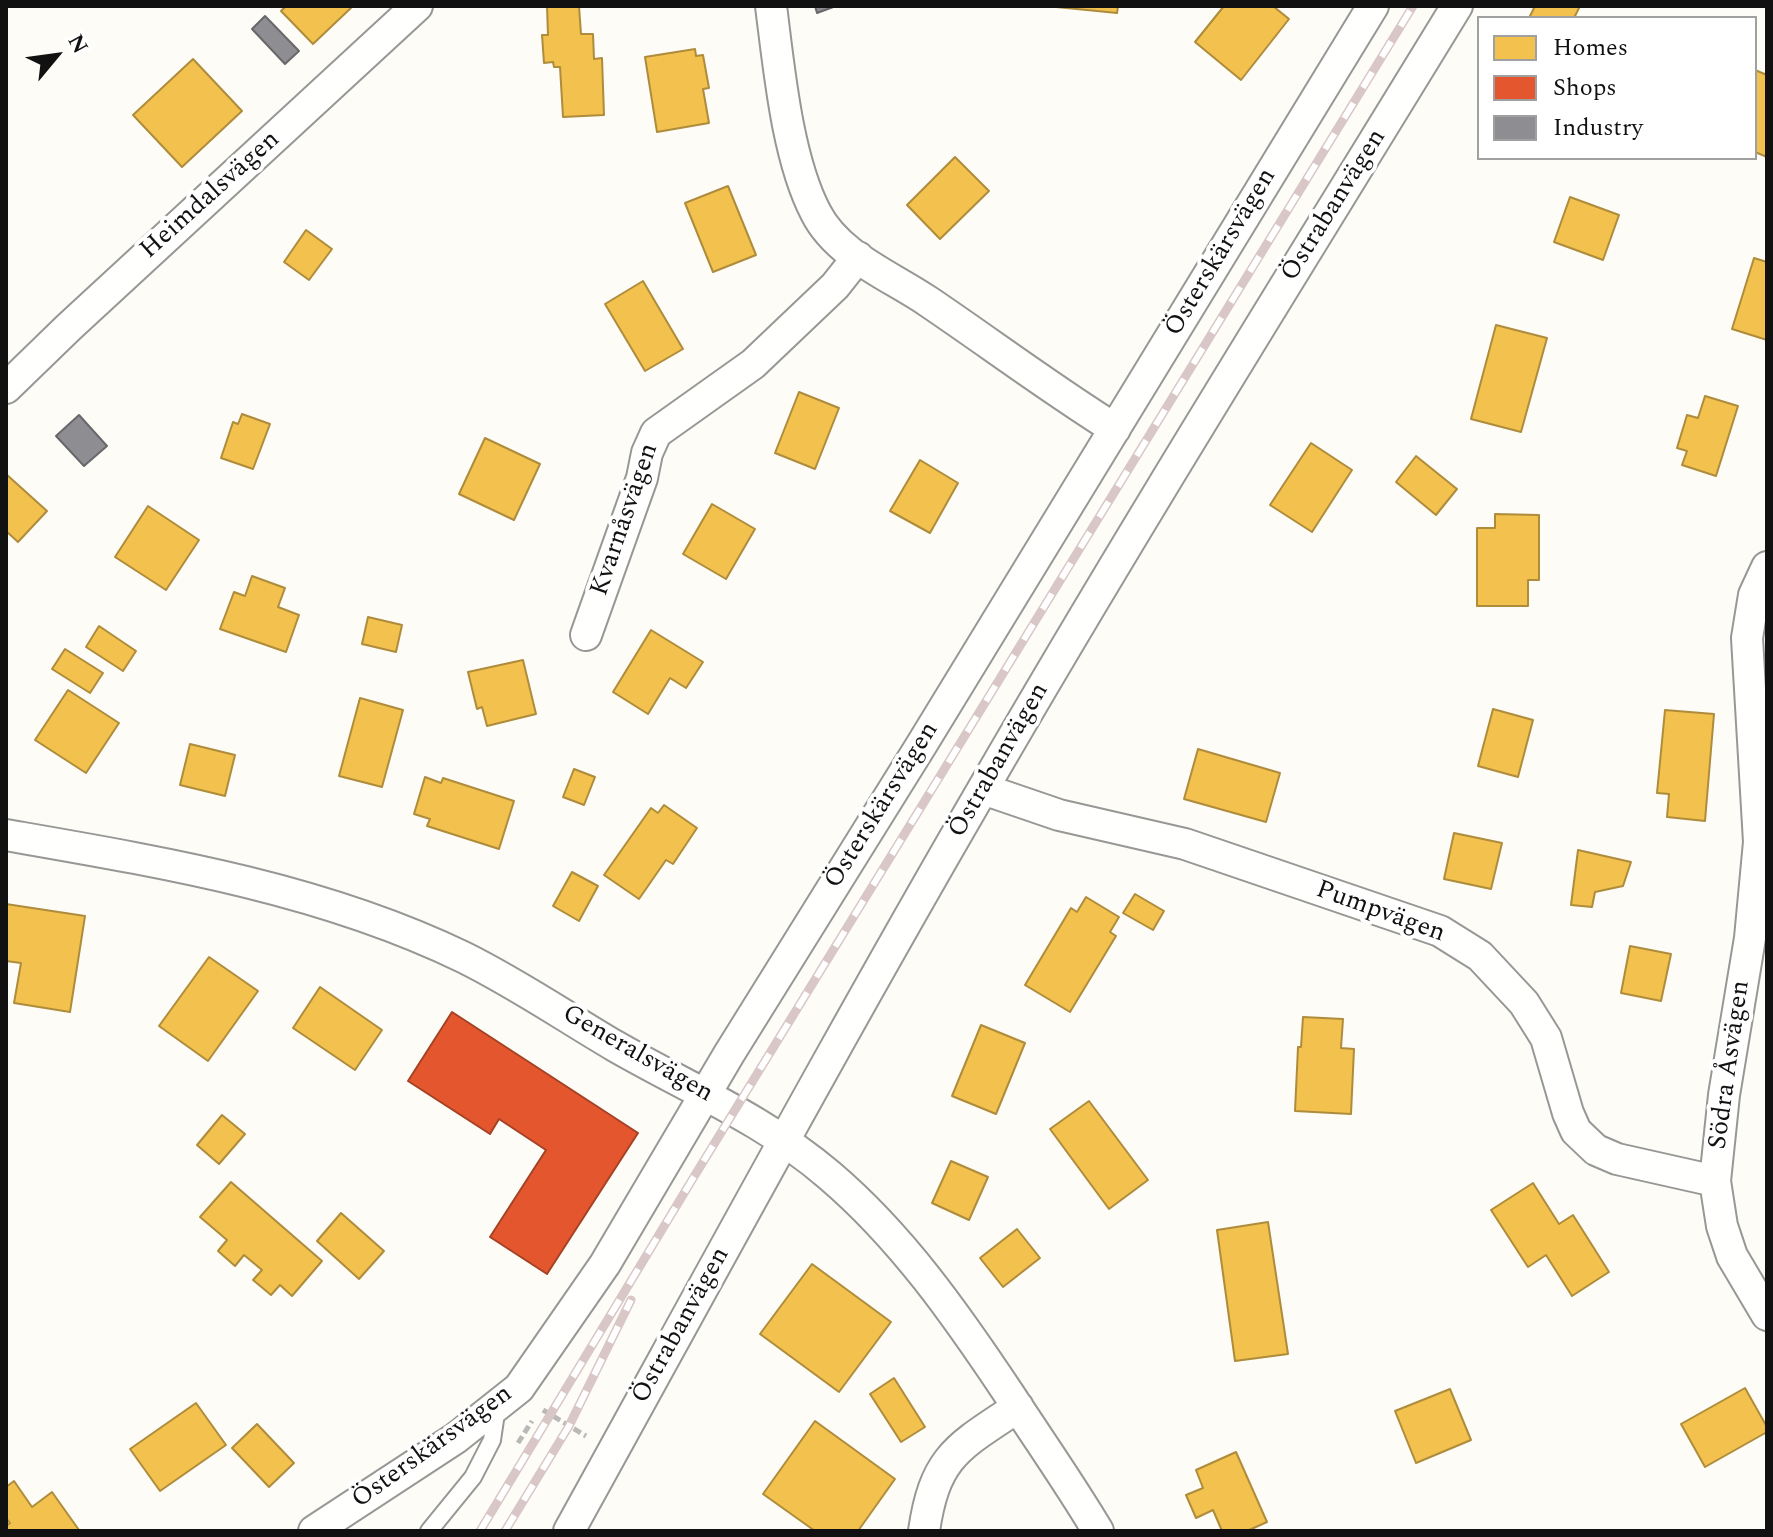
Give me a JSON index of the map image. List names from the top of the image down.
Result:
{
  "streets": {
    "street": [
      "Heimdalsvägen",
      "Östrabanvägen",
      "Österskärsvägen",
      "Kvarnåsvägen",
      "Pumpvägen",
      "Generalsvägen",
      "Södra Åsvägen"
    ]
  },
  "crossings": [
    ["Östrabanvägen", "Pumpvägen"],
    ["Östrabanvägen", "Generalsvägen"],
    ["Österskärsvägen", "Generalsvägen"],
    ["Pumpvägen", "Södra Åsvägen"]
  ],
  "legend": ["Homes", "Shops", "Industry"],
  "north": "top right"
}
